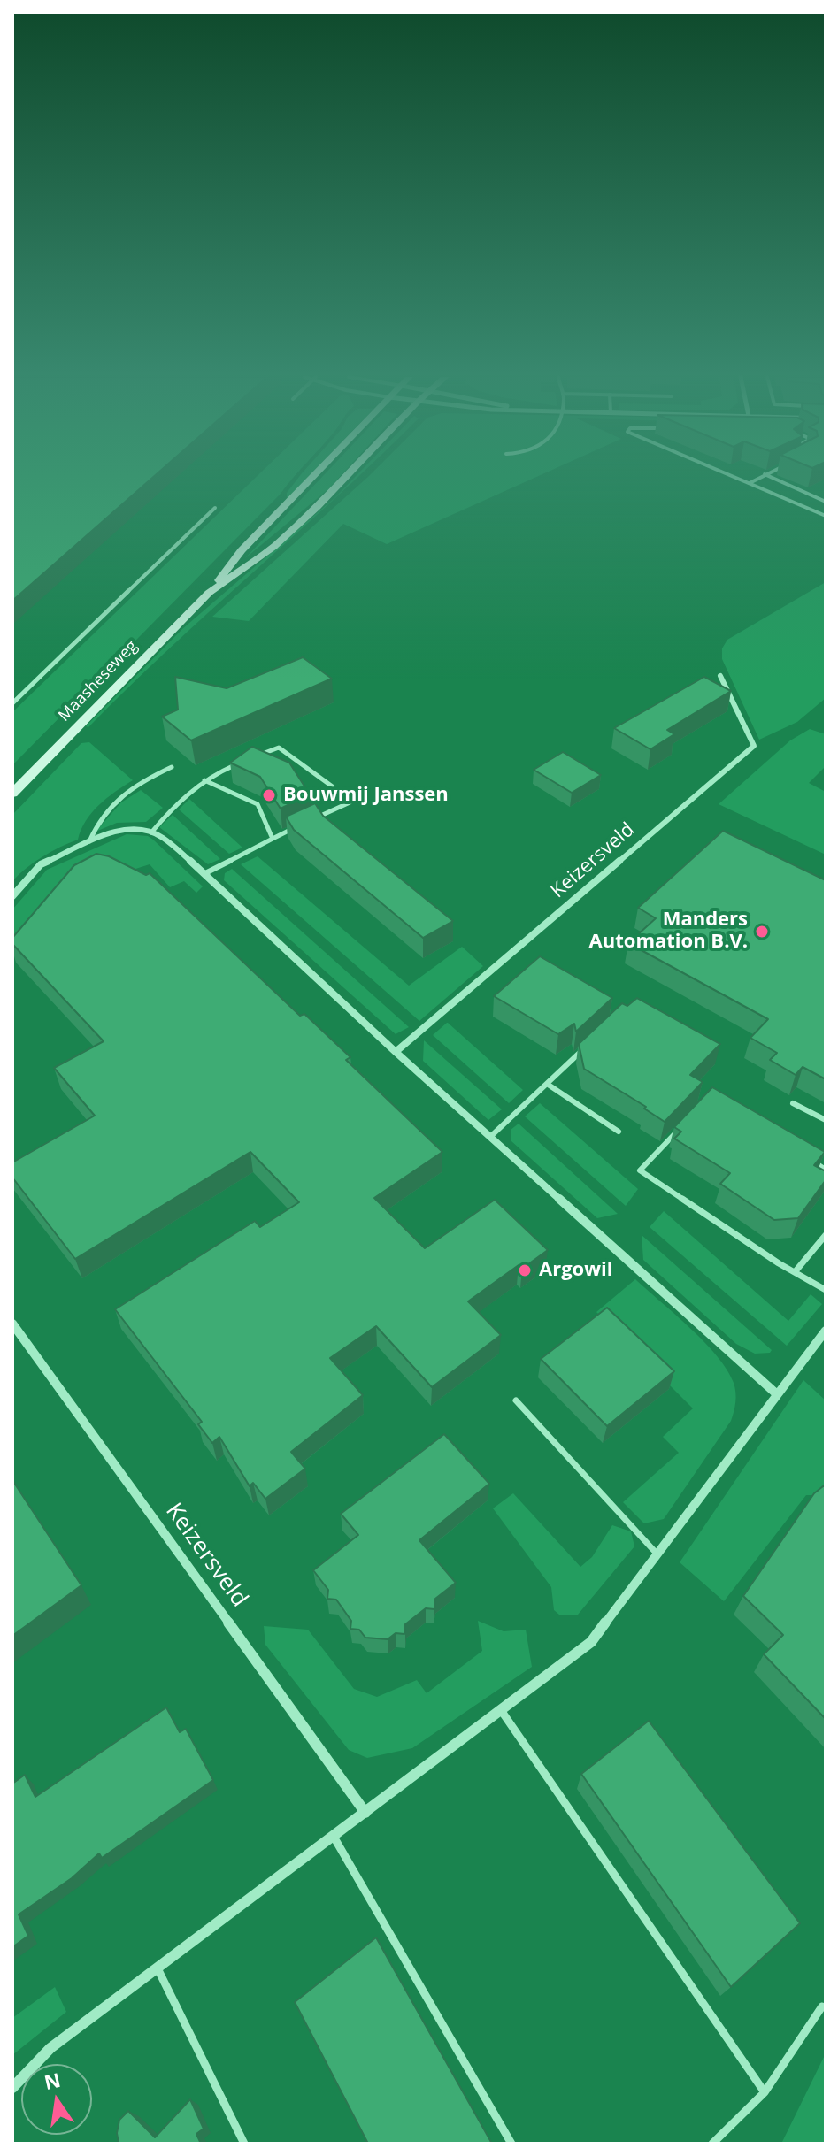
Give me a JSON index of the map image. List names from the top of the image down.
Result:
{
  "streets": {
    "main road": ["Maasheseweg"],
    "street": ["Keizersveld"]
  },
  "places": ["Bouwmij Janssen", "Manders Automation B.V.", "Argowil"],
  "north": "top"
}
